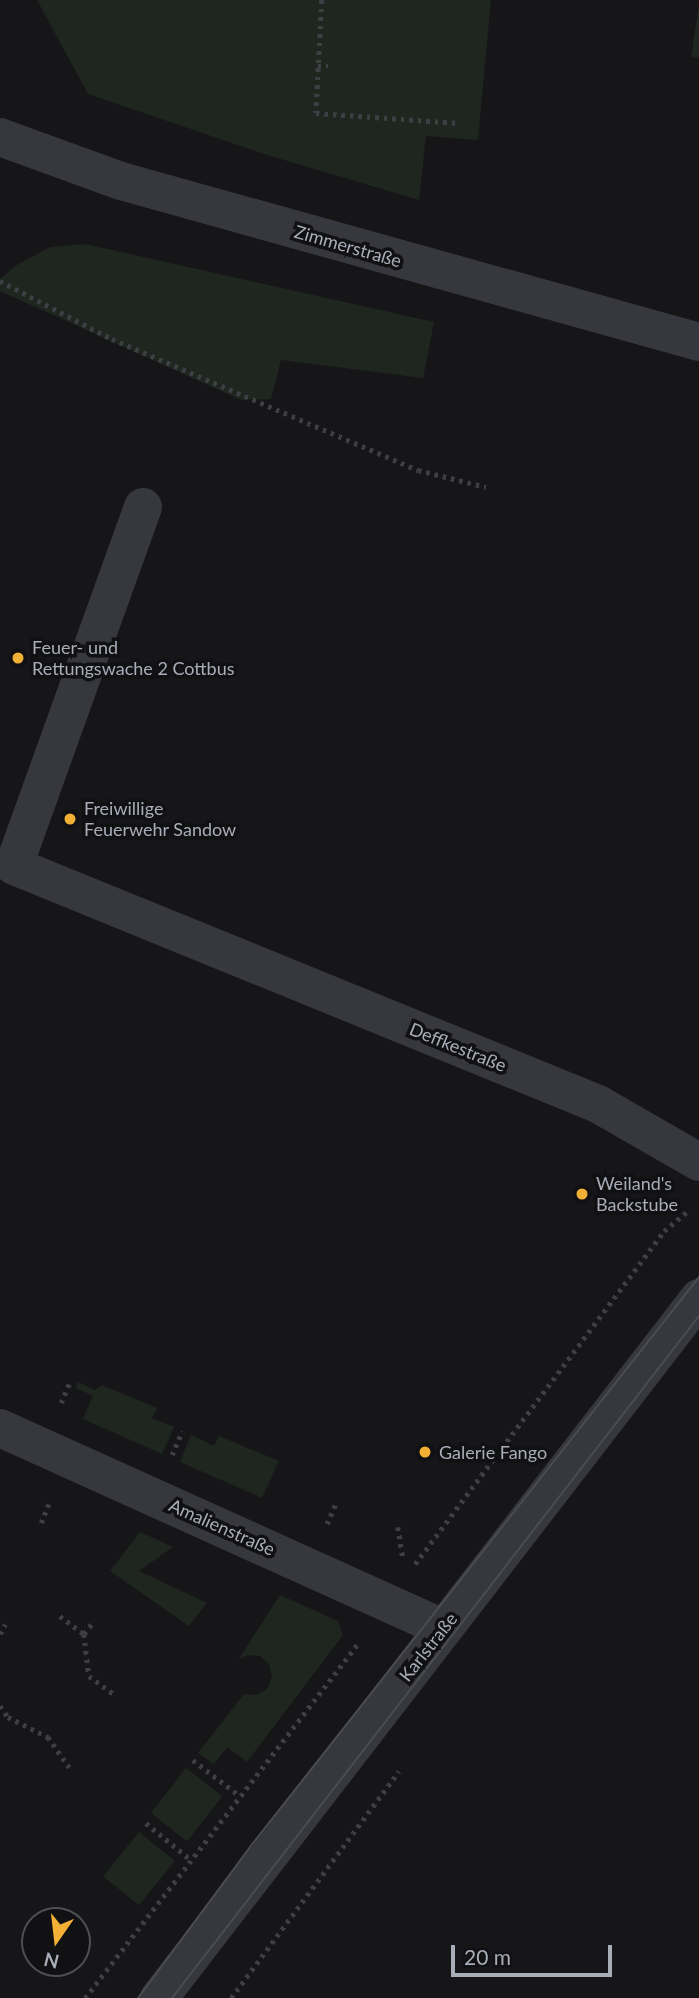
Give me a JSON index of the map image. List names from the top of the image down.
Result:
{
  "streets": {
    "street": [
      "Zimmerstraße",
      "Deffkestraße",
      "Amalienstraße",
      "Karlstraße"
    ]
  },
  "crossings": [
    ["Amalienstraße", "Karlstraße"]
  ],
  "places": [
    "Feuer- und Rettungswache 2 Cottbus",
    "Freiwillige Feuerwehr Sandow",
    "Weiland's Backstube",
    "Galerie Fango"
  ],
  "scale_bar": "20 m",
  "north": "bottom"
}
